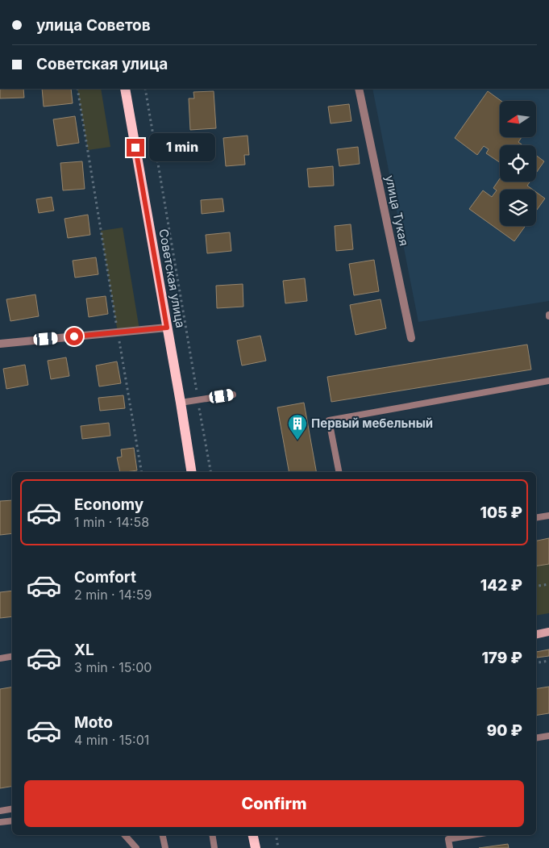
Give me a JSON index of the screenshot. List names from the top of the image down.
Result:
{
  "streets": {
    "main road": ["Советская улица"],
    "street": ["улица Тукая"]
  },
  "places": {
    "building": ["Первый мебельный"]
  },
  "north": "left",
  "page": {
    "banner": ["улица Советов", "Советская улица"],
    "bubble": "1 min",
    "list": [
      {
        "name": "Economy",
        "note": "1 min · 14:58",
        "value": "105 ₽"
      },
      {
        "name": "Comfort",
        "note": "2 min · 14:59",
        "value": "142 ₽"
      },
      {
        "name": "XL",
        "note": "3 min · 15:00",
        "value": "179 ₽"
      },
      {
        "name": "Moto",
        "note": "4 min · 15:01",
        "value": "90 ₽"
      }
    ],
    "buttons": "Confirm"
  }
}
